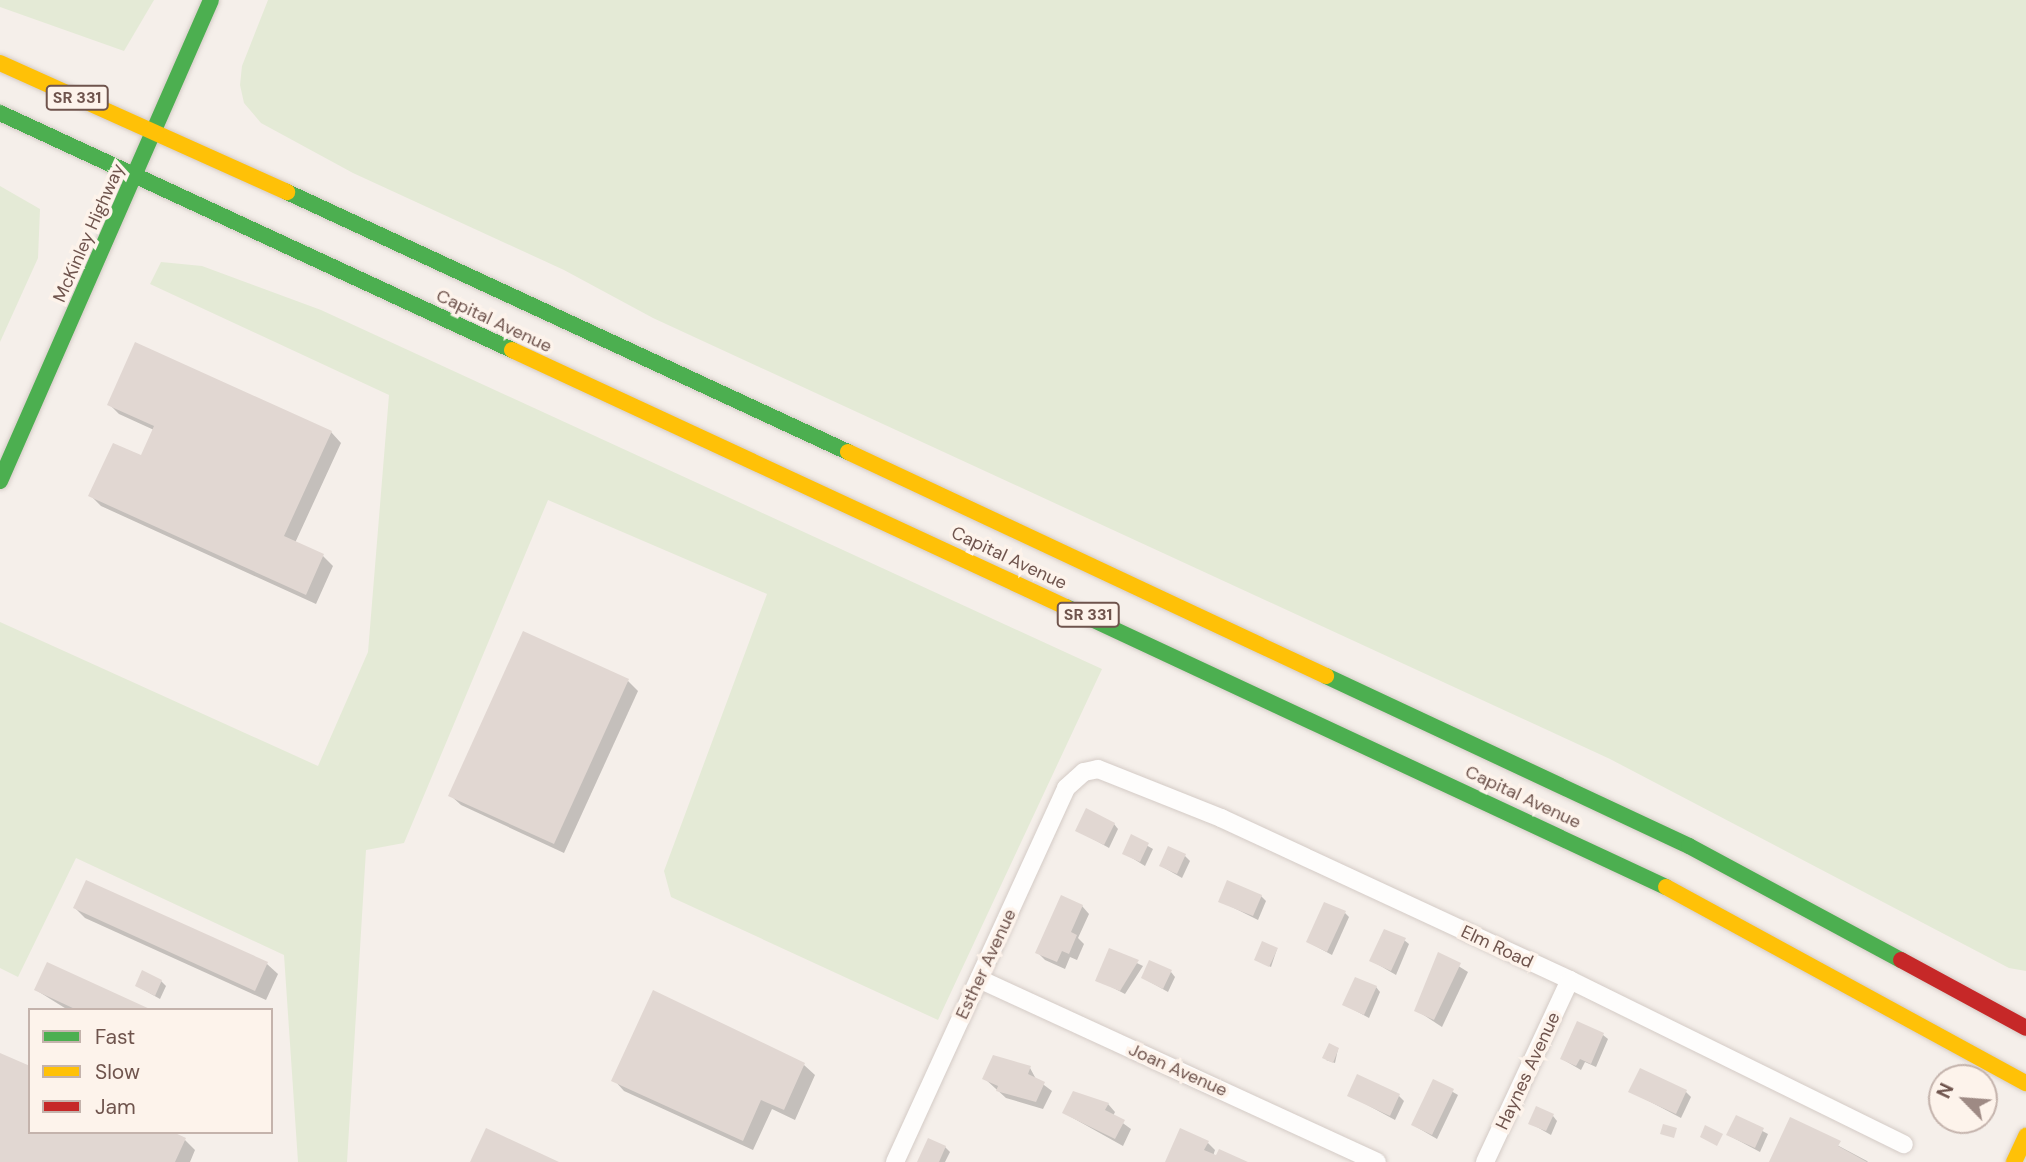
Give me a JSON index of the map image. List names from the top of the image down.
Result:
{
  "streets": {
    "main road": ["SR 331", "McKinley Highway", "Capital Avenue"],
    "street": [
      "Elm Road",
      "Esther Avenue",
      "Joan Avenue",
      "Haynes Avenue"
    ]
  },
  "crossings": [
    ["McKinley Highway", "Capital Avenue"],
    ["Elm Road", "Esther Avenue"],
    ["Elm Road", "Haynes Avenue"],
    ["Esther Avenue", "Joan Avenue"]
  ],
  "legend": ["Fast", "Slow", "Jam"],
  "north": "top left"
}
